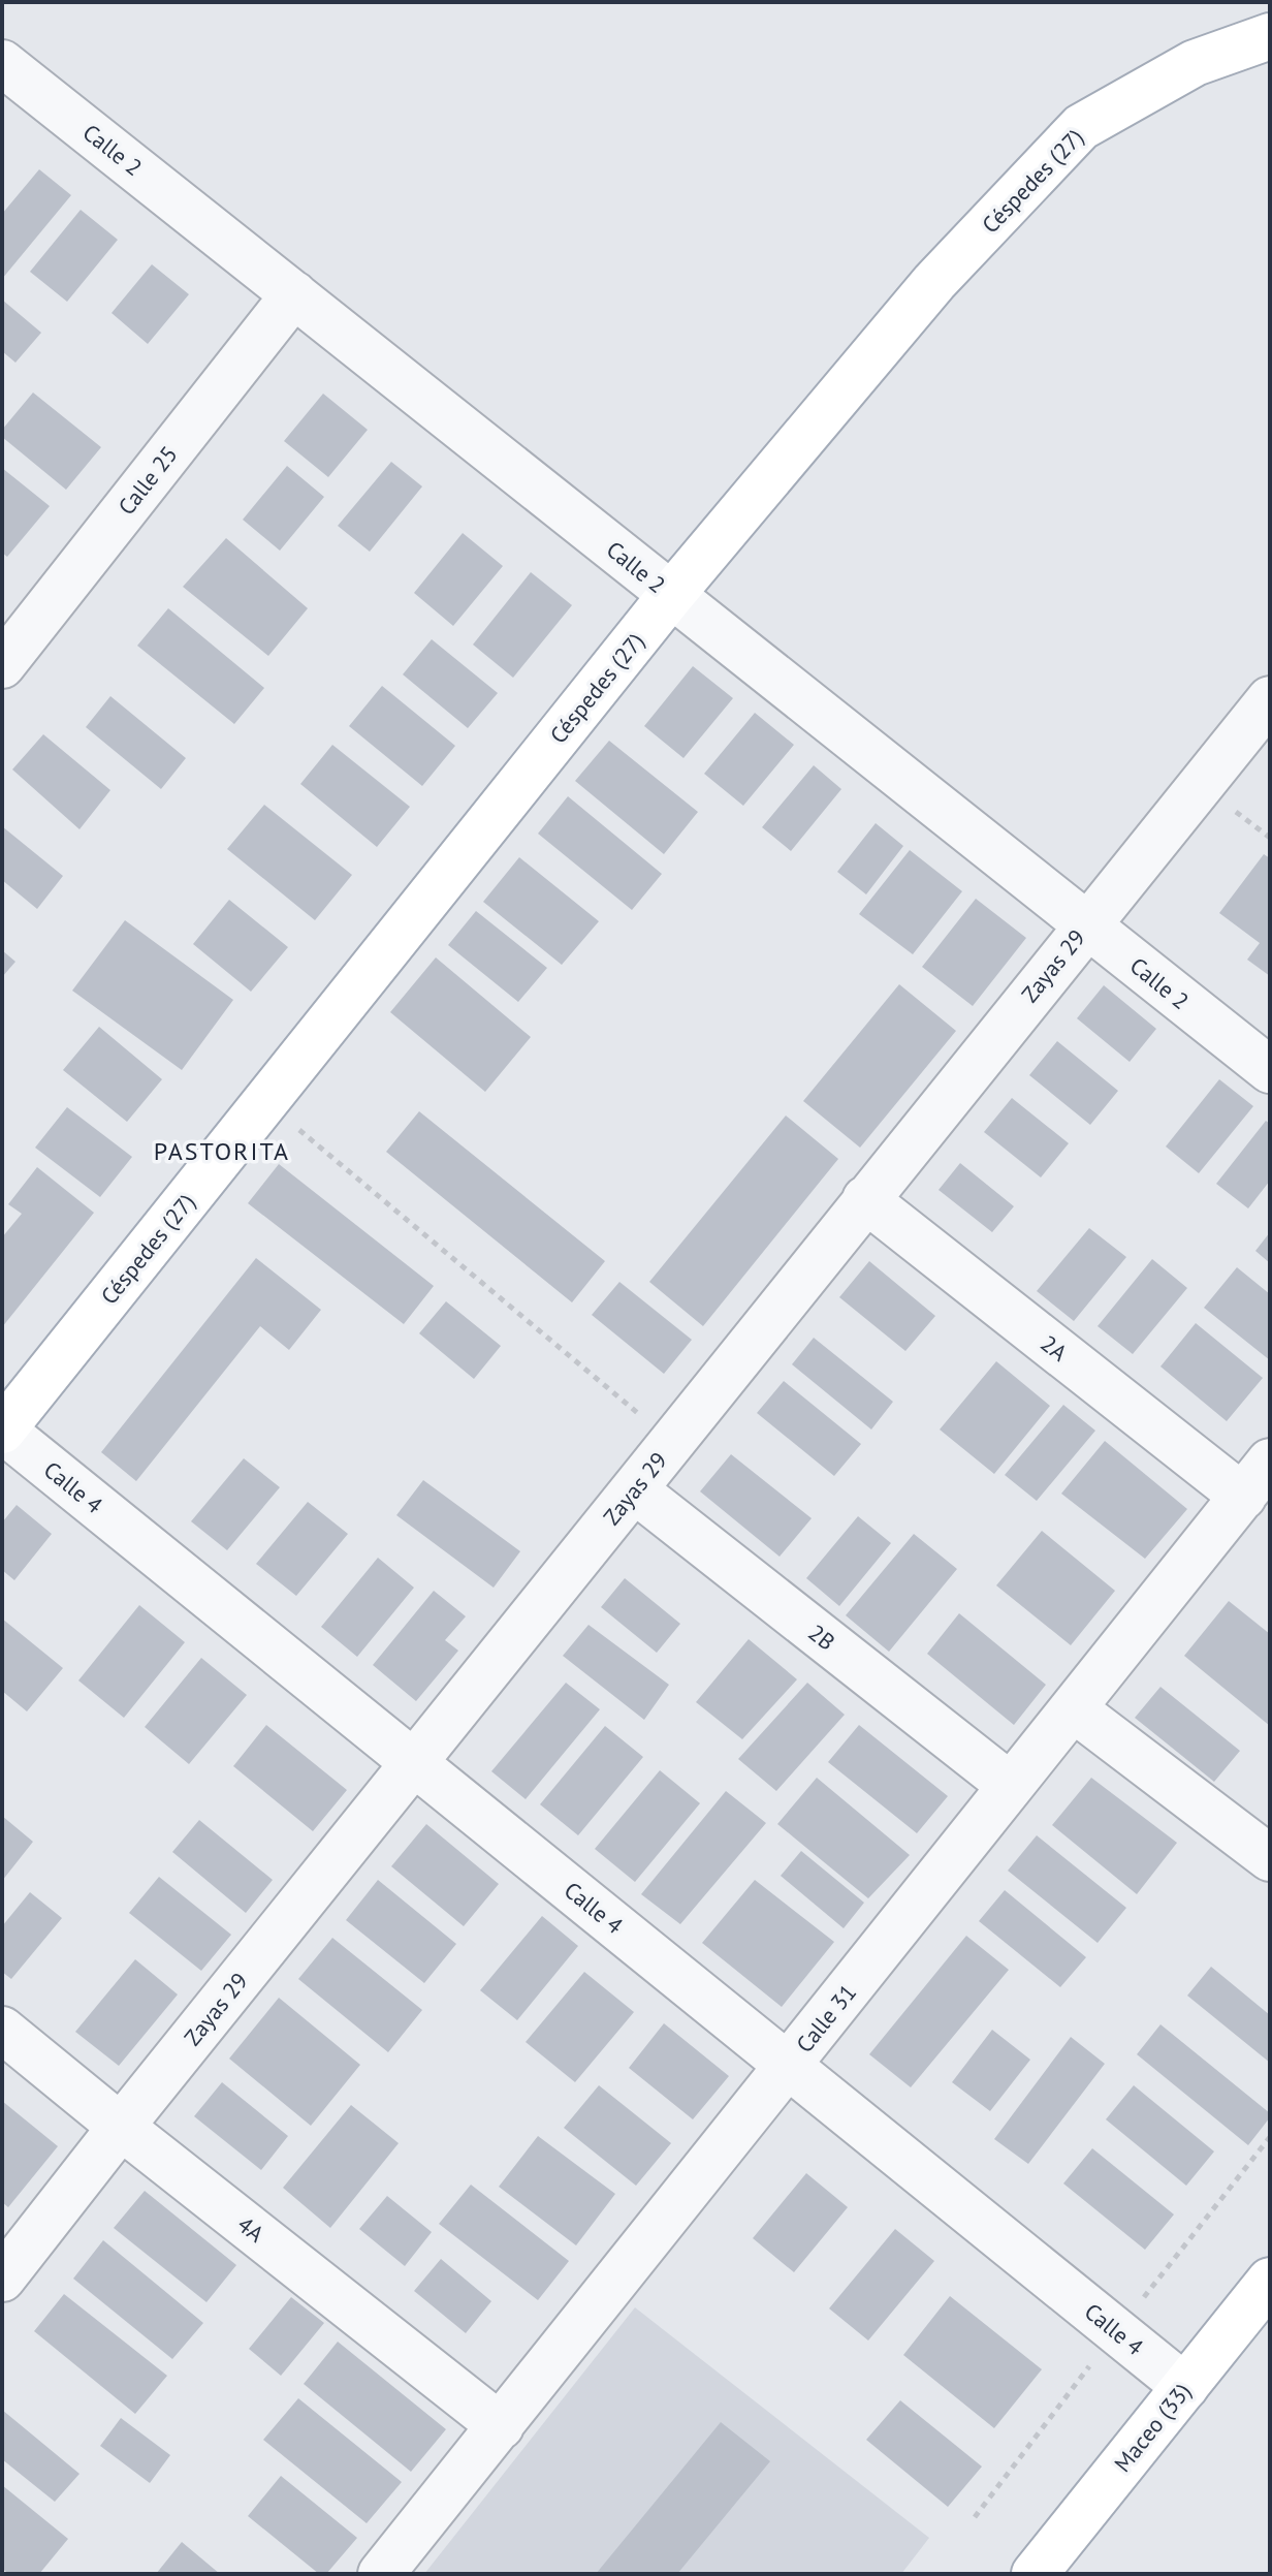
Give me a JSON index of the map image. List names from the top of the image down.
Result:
{
  "streets": {
    "main road": ["Céspedes (27)", "Maceo (33)"],
    "street": [
      "Calle 2",
      "Calle 25",
      "Zayas 29",
      "2A",
      "Calle 4",
      "2B",
      "Calle 31",
      "4A"
    ]
  },
  "crossings": [
    ["Calle 2", "Céspedes (27)"],
    ["Calle 2", "Calle 25"],
    ["Calle 2", "Zayas 29"],
    ["Céspedes (27)", "Calle 4"],
    ["Zayas 29", "2A"],
    ["Zayas 29", "Calle 4"],
    ["Zayas 29", "2B"],
    ["Zayas 29", "4A"],
    ["2A", "Calle 31"],
    ["Calle 4", "Calle 31"],
    ["Calle 4", "Maceo (33)"],
    ["2B", "Calle 31"],
    ["Calle 31", "4A"]
  ],
  "districts": ["PASTORITA"]
}
